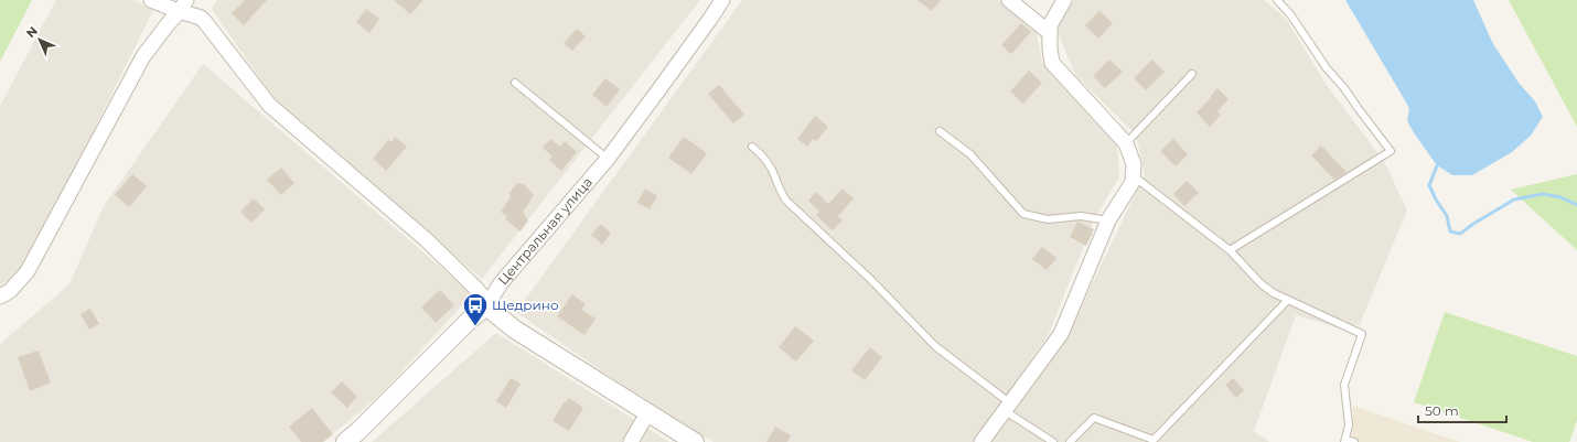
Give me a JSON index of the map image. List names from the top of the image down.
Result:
{
  "streets": {
    "street": ["Центральная улица"]
  },
  "places": {
    "bus stop": ["Щедрино"]
  },
  "scale_bar": "50 m",
  "north": "top left"
}
